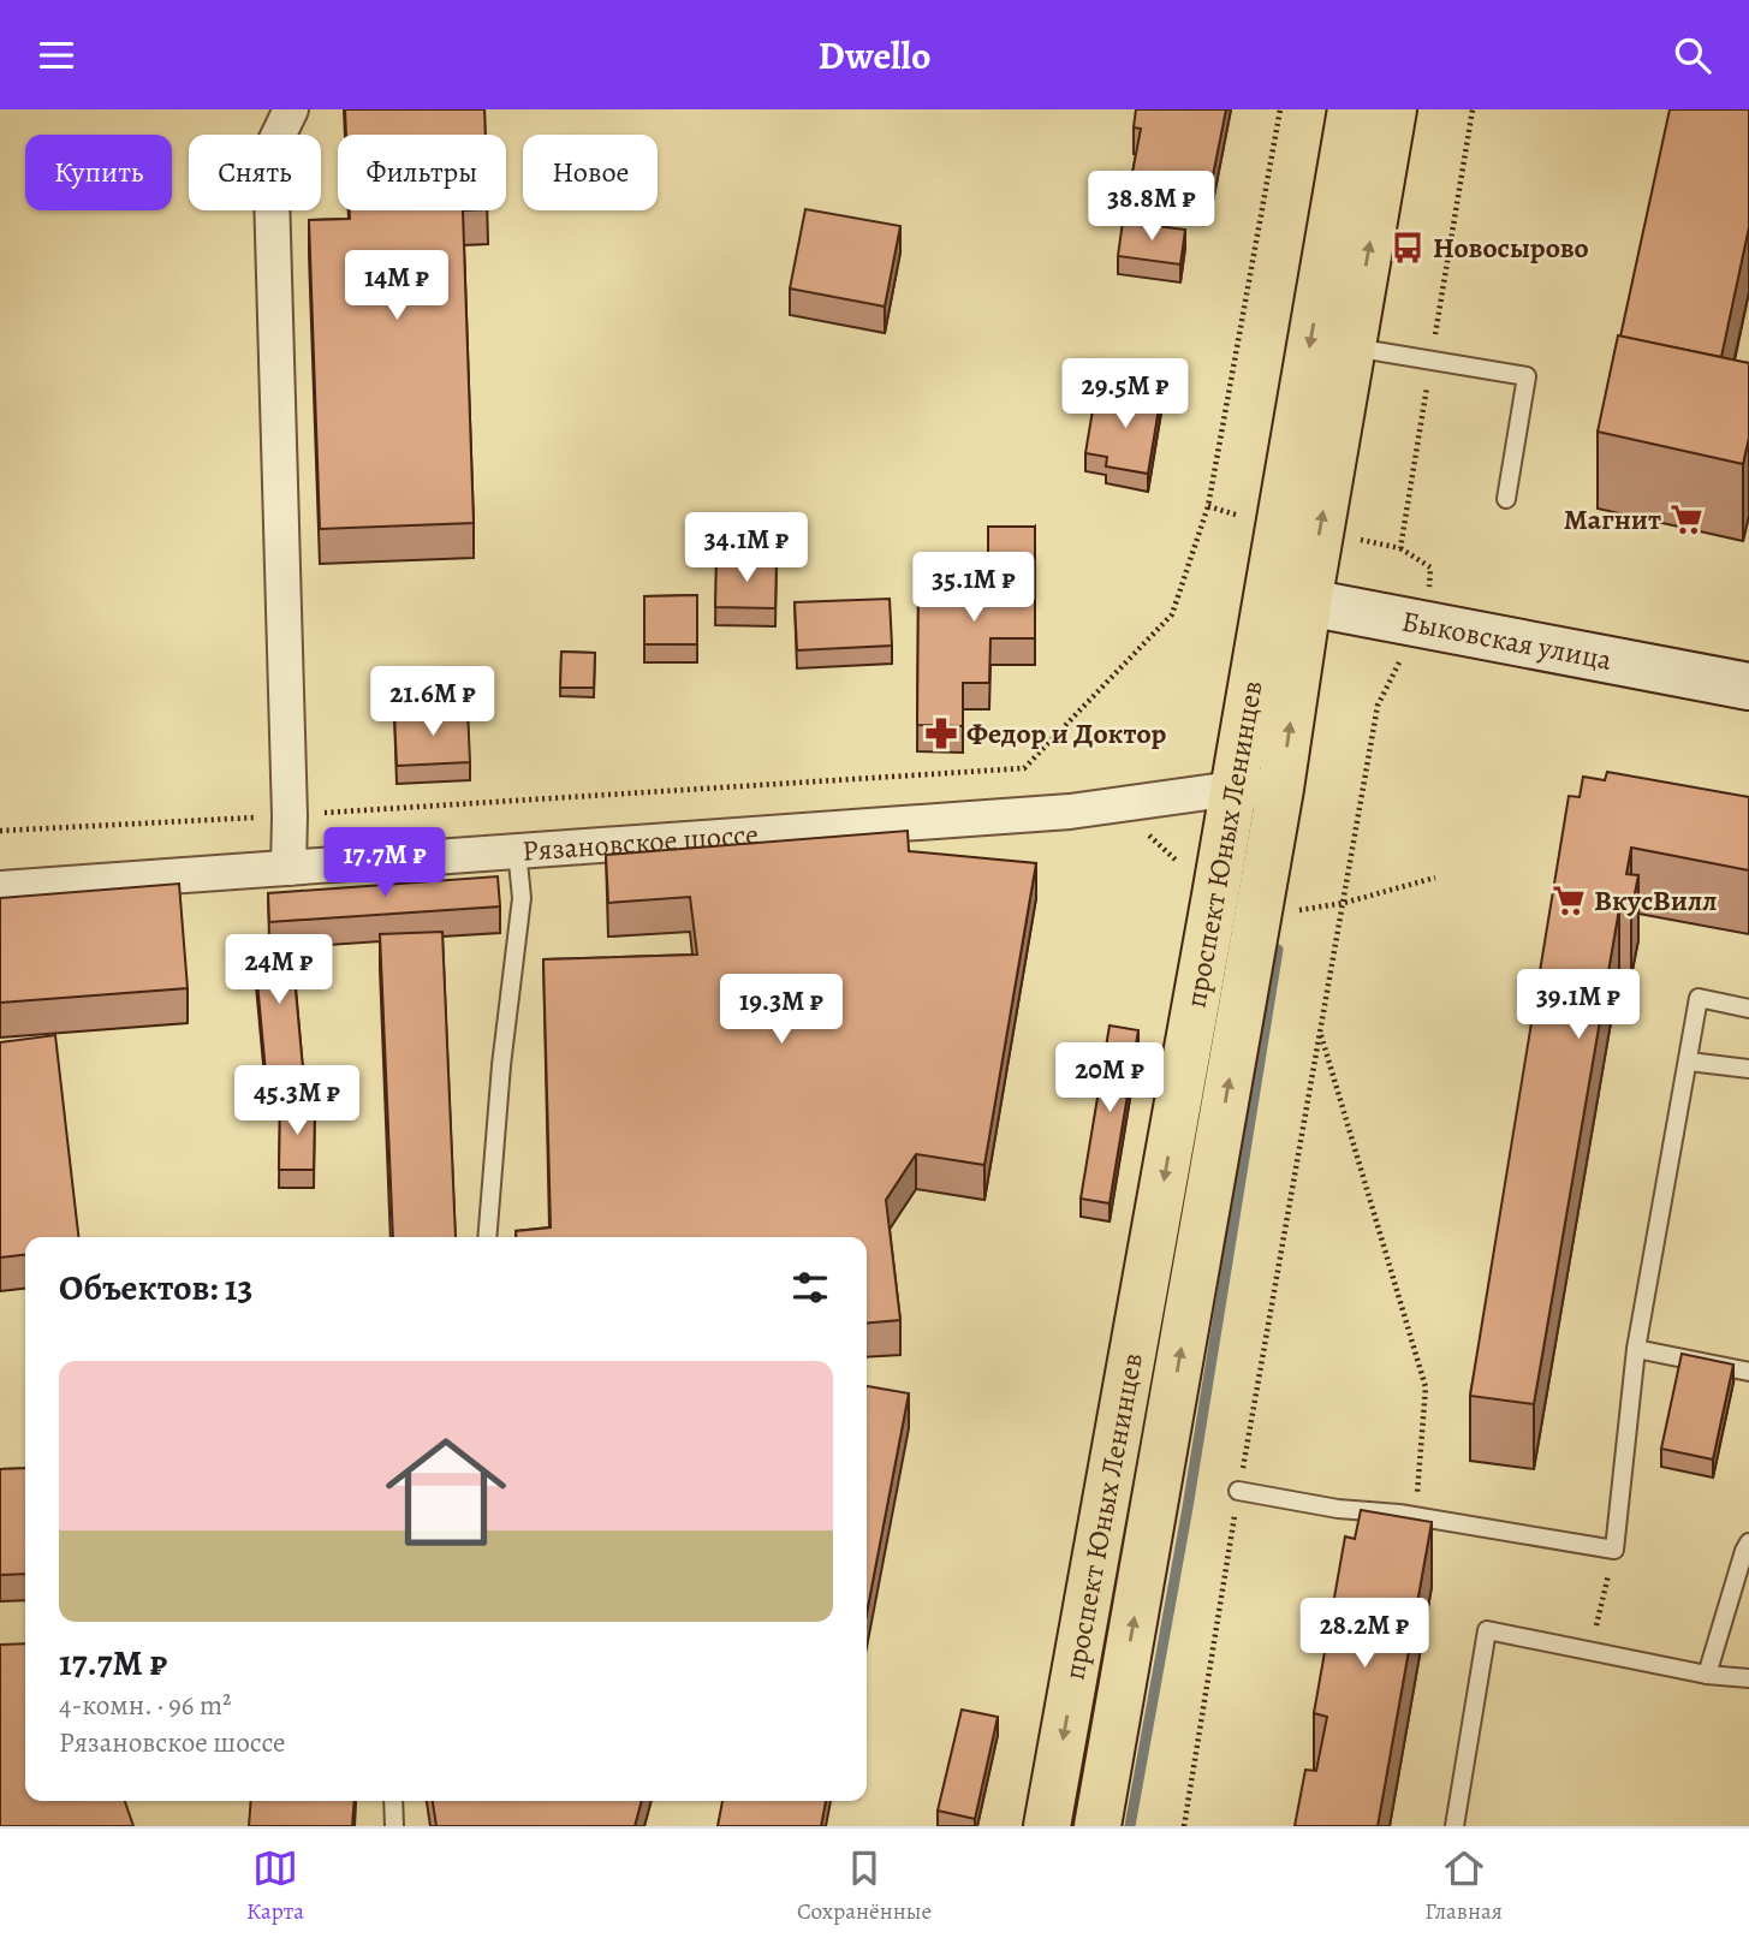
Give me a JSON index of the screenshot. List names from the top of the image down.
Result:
{
  "streets": {
    "main road": ["проспект Юных Ленинцев"],
    "street": ["Быковская улица", "Рязановское шоссе"]
  },
  "crossings": [
    ["Быковская улица", "проспект Юных Ленинцев"],
    ["Рязановское шоссе", "проспект Юных Ленинцев"]
  ],
  "places": {
    "bus stop": ["Новосырово"],
    "supermarket": ["Магнит", "ВкусВилл"],
    "pharmacy": ["Федор и Доктор"]
  },
  "page": {
    "header": "Dwello",
    "chip": [
      "Купить",
      "Снять",
      "Фильтры",
      "Новое"
    ],
    "price": [
      "38.8M ₽",
      "14M ₽",
      "29.5M ₽",
      "34.1M ₽",
      "35.1M ₽",
      "21.6M ₽",
      "17.7M ₽",
      "24M ₽",
      "39.1M ₽",
      "19.3M ₽",
      "20M ₽",
      "45.3M ₽",
      "28.2M ₽"
    ],
    "heading": "Объектов: 13",
    "list": [
      {
        "name": "17.7M ₽",
        "note": "4-комн. · 96 m² · Рязановское шоссе"
      }
    ],
    "tabs": ["Карта", "Сохранённые", "Главная"]
  }
}
